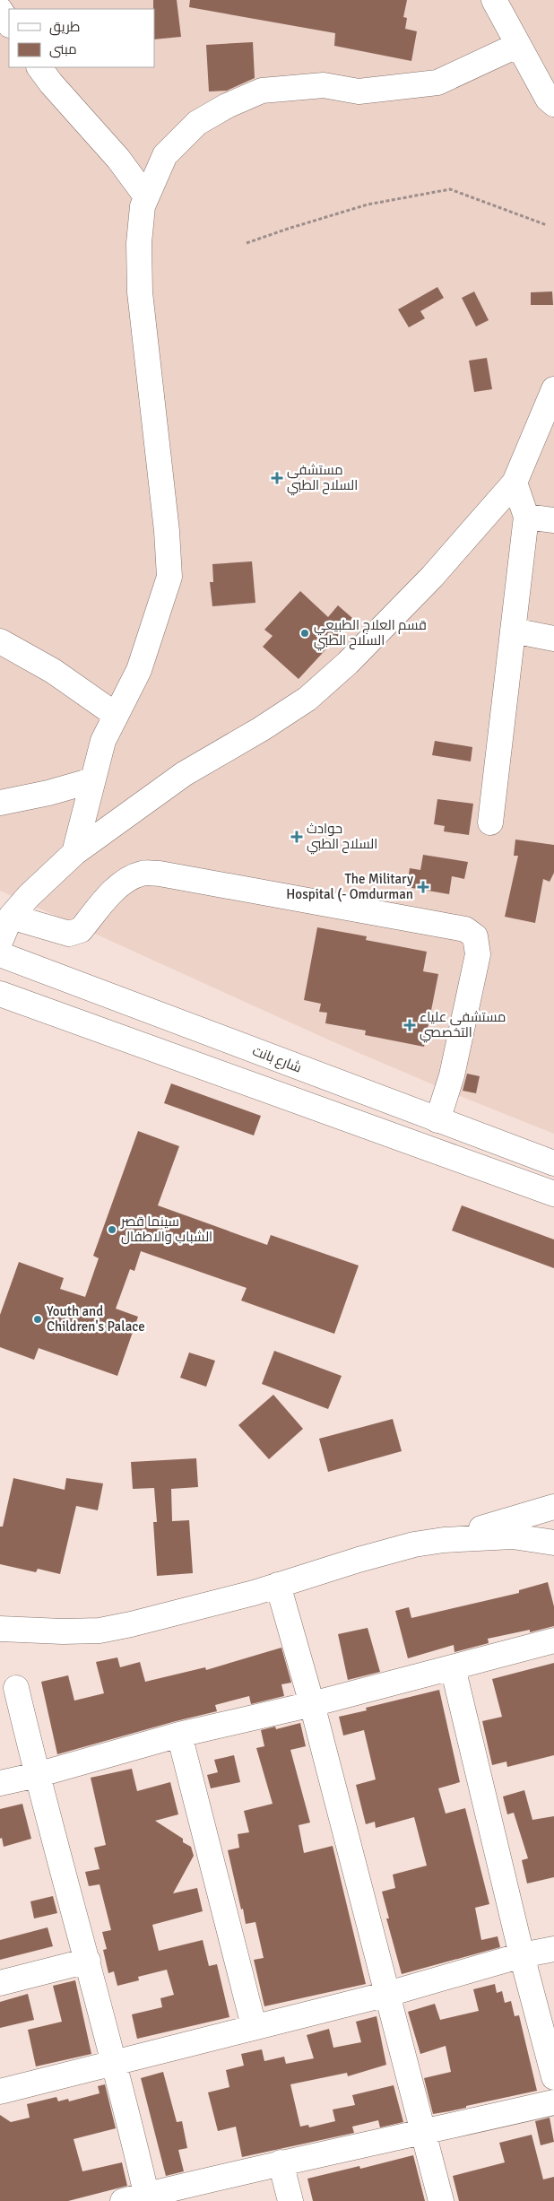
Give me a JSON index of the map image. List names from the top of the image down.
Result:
{
  "streets": {
    "street": ["شارع بانت"]
  },
  "places": {
    "health": [
      "مستشفى السلاح الطبي",
      "حوادث السلاح الطبي",
      "The Military Hospital (- Omdurman",
      "مستشفى علياء التخصصي"
    ],
    "other": ["قسم العلاج الطبيعي السلاح الطبي", "سينما قصر الشباب والاطفال", "Youth and Children's Palace"]
  },
  "legend": ["طريق", "مبنى"]
}
